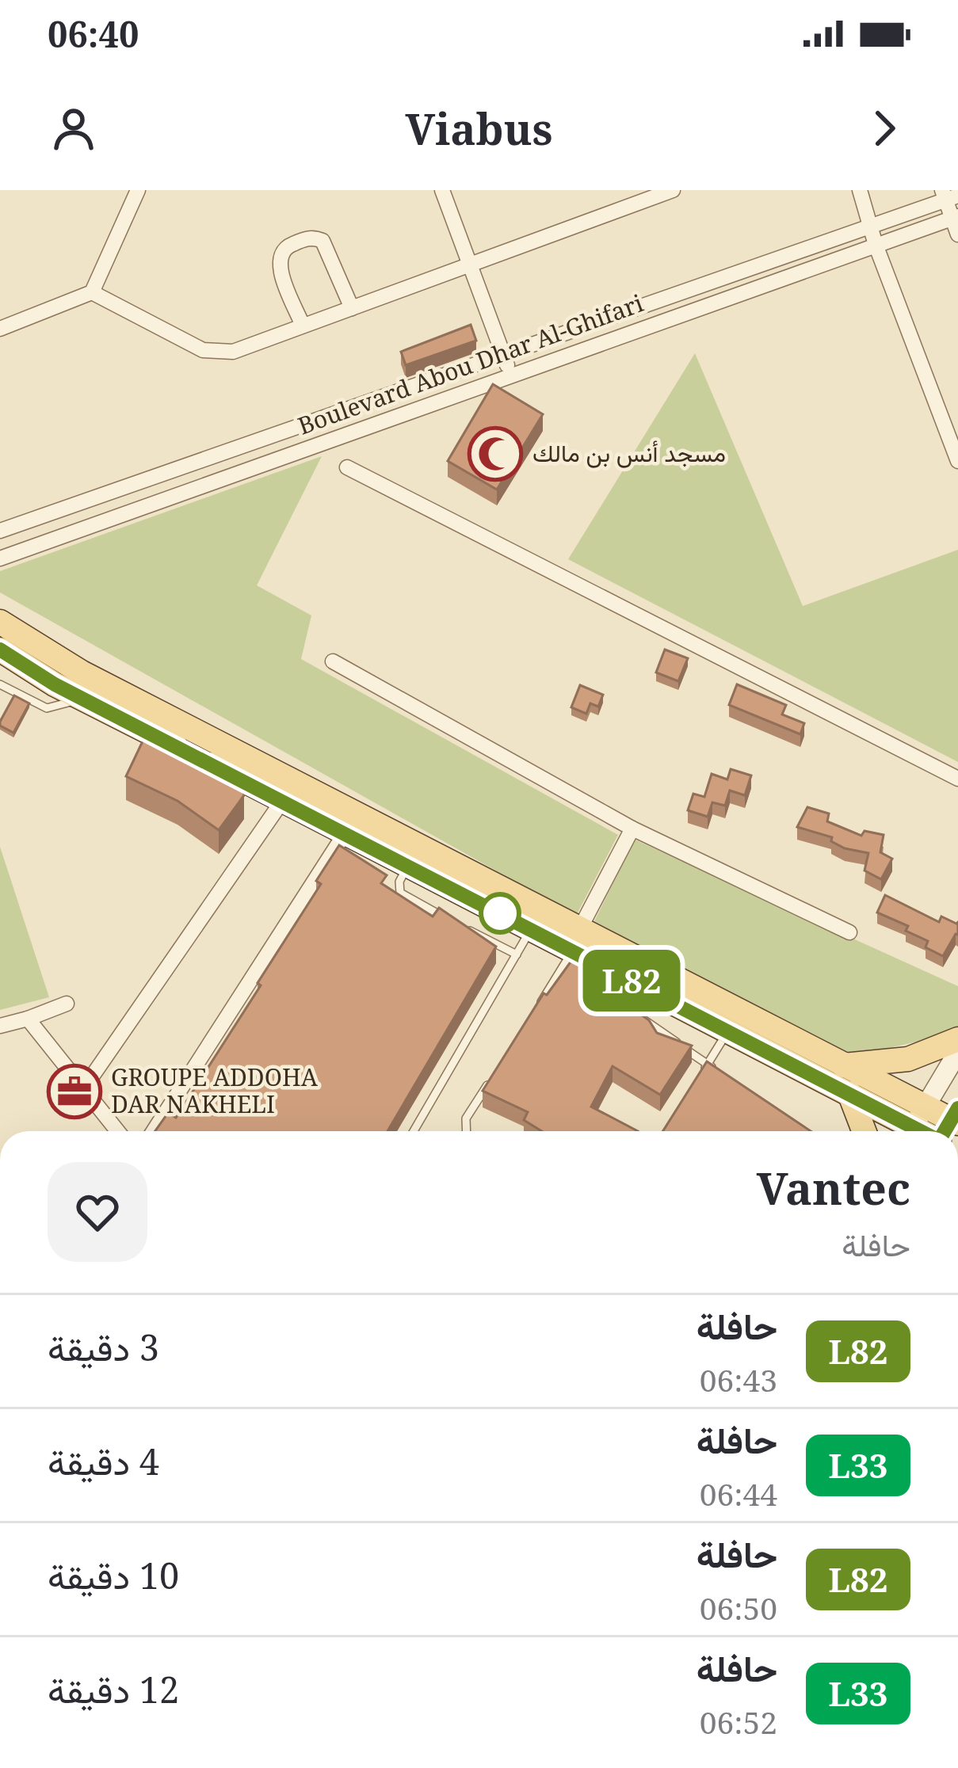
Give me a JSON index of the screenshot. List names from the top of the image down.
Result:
{
  "streets": {
    "street": ["Boulevard Abou Dhar Al-Ghifari"]
  },
  "places": {
    "mosque": ["مسجد أنس بن مالك"],
    "office": ["GROUPE ADDOHA DAR NAKHELI"]
  },
  "lines": ["bus line L82"],
  "page": {
    "status": "06:40",
    "header": "Viabus",
    "on_map": "L82",
    "heading": ["Vantec", "حافلة"],
    "list": [
      {
        "mark": "L82",
        "name": "حافلة",
        "note": "06:43",
        "value": "3 دقيقة"
      },
      {
        "mark": "L33",
        "name": "حافلة",
        "note": "06:44",
        "value": "4 دقيقة"
      },
      {
        "mark": "L82",
        "name": "حافلة",
        "note": "06:50",
        "value": "10 دقيقة"
      },
      {
        "mark": "L33",
        "name": "حافلة",
        "note": "06:52",
        "value": "12 دقيقة"
      }
    ]
  }
}
